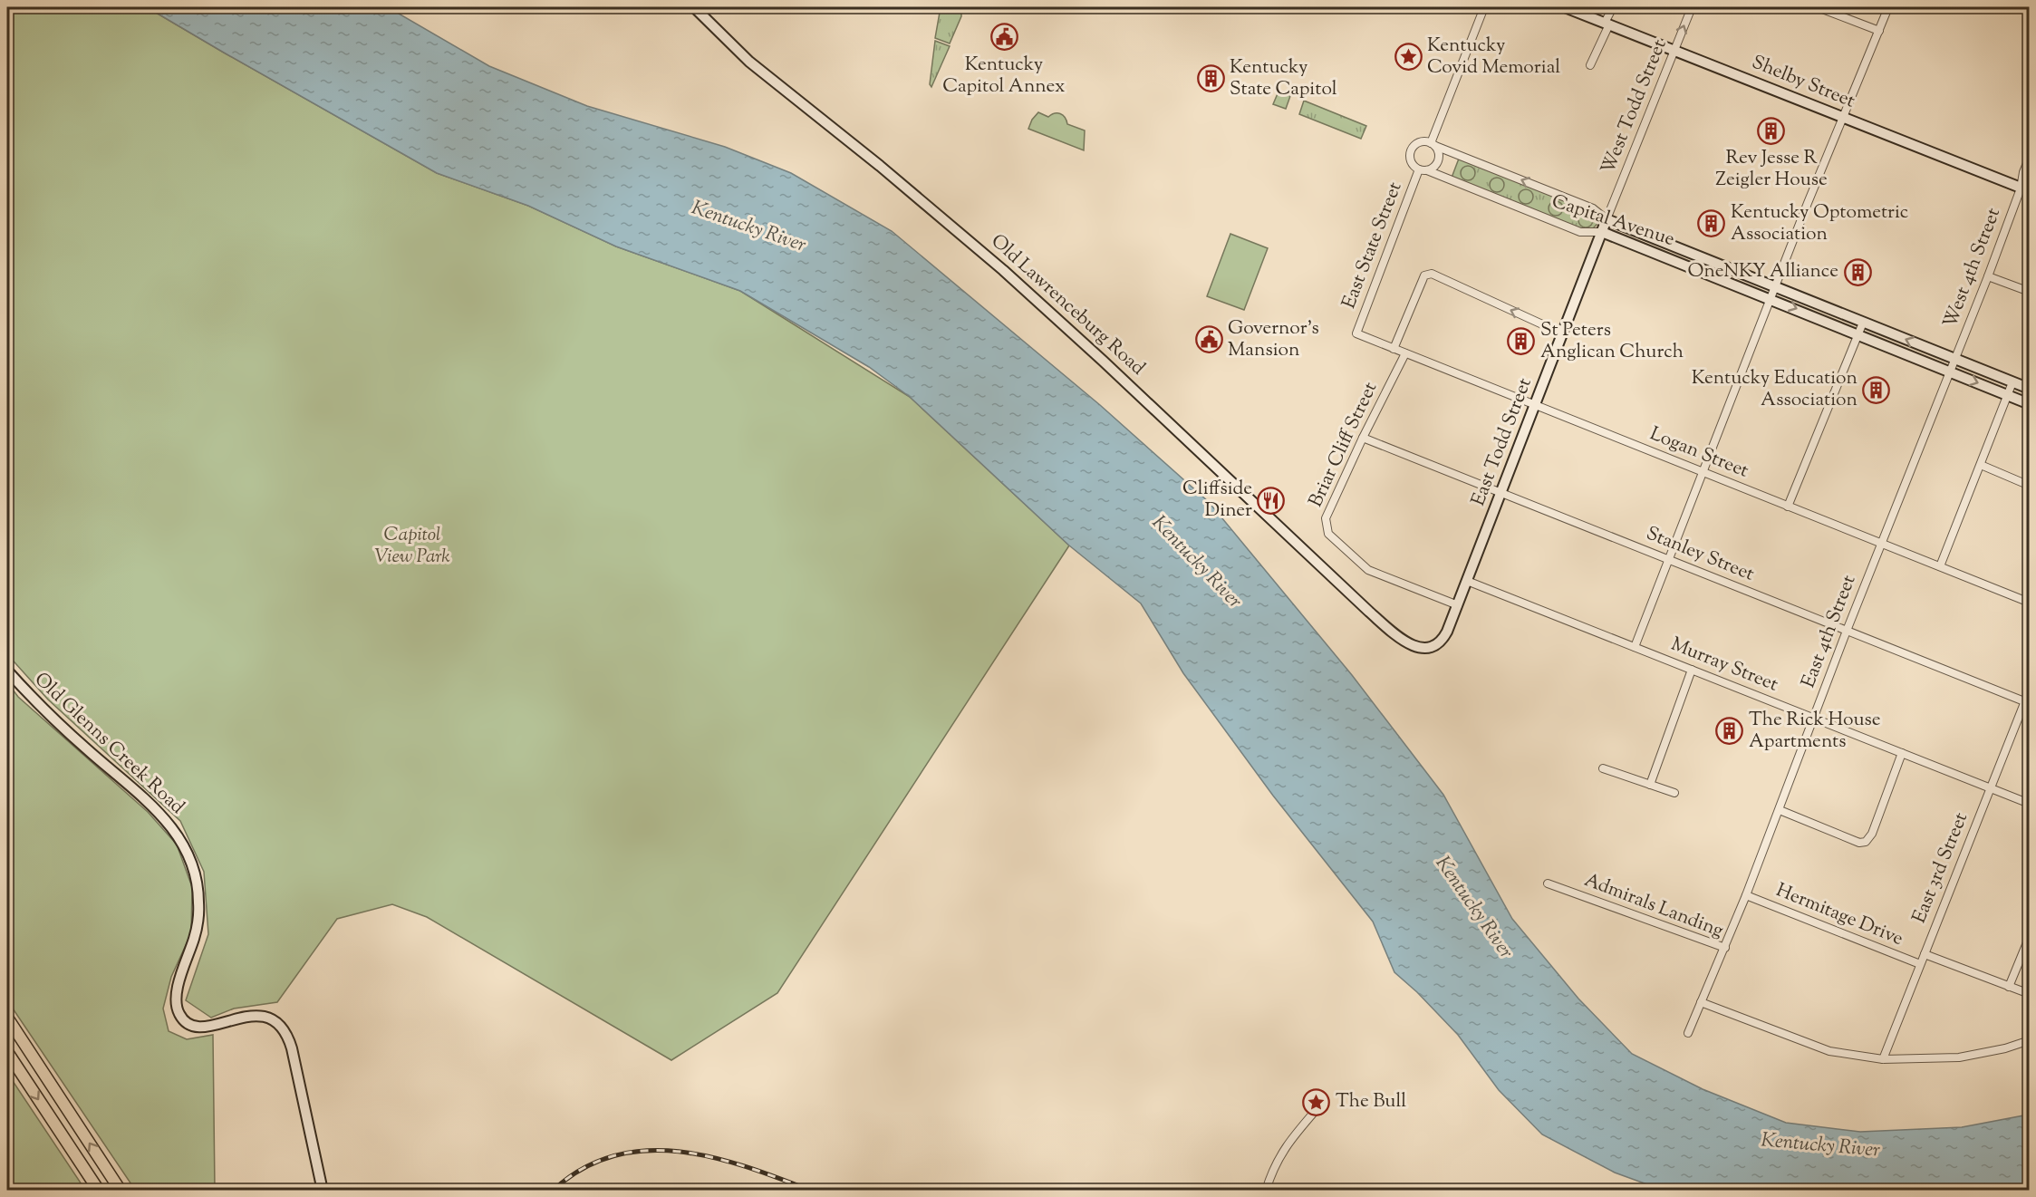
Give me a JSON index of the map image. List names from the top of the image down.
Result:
{
  "streets": {
    "main road": [
      "Shelby Street",
      "Capital Avenue",
      "Old Lawrenceburg Road",
      "East Todd Street",
      "Old Glenns Creek Road"
    ],
    "street": [
      "West Todd Street",
      "East State Street",
      "West 4th Street",
      "Briar Cliff Street",
      "Logan Street",
      "Stanley Street",
      "East 4th Street",
      "Murray Street",
      "East 3rd Street",
      "Admirals Landing",
      "Hermitage Drive"
    ]
  },
  "crossings": [
    ["Shelby Street", "West Todd Street"],
    ["Shelby Street", "West 4th Street"],
    ["West Todd Street", "Capital Avenue"],
    ["West Todd Street", "East Todd Street"],
    ["Capital Avenue", "East State Street"],
    ["Capital Avenue", "West 4th Street"],
    ["Capital Avenue", "East Todd Street"],
    ["Capital Avenue", "East 4th Street"],
    ["East State Street", "Logan Street"],
    ["West 4th Street", "East 4th Street"],
    ["Old Lawrenceburg Road", "East Todd Street"],
    ["East Todd Street", "Briar Cliff Street"],
    ["East Todd Street", "Logan Street"],
    ["East Todd Street", "Stanley Street"],
    ["East Todd Street", "Murray Street"],
    ["Briar Cliff Street", "Logan Street"],
    ["Briar Cliff Street", "Stanley Street"],
    ["Logan Street", "East 4th Street"],
    ["Stanley Street", "East 4th Street"],
    ["Stanley Street", "East 3rd Street"],
    ["East 4th Street", "Murray Street"],
    ["East 4th Street", "Admirals Landing"],
    ["East 4th Street", "Hermitage Drive"],
    ["Murray Street", "East 3rd Street"],
    ["East 3rd Street", "Hermitage Drive"]
  ],
  "water": ["Kentucky River"],
  "parks": ["Capitol View Park"],
  "places": {
    "public building": ["Kentucky Capitol Annex", "Governor's Mansion"],
    "place": ["Kentucky Covid Memorial", "The Bull"],
    "building": [
      "Kentucky State Capitol",
      "Rev Jesse R Zeigler House",
      "Kentucky Optometric Association",
      "OneNKY Alliance",
      "St Peters Anglican Church",
      "Kentucky Education Association",
      "The Rick House Apartments"
    ],
    "restaurant": ["Cliffside Diner"]
  }
}
